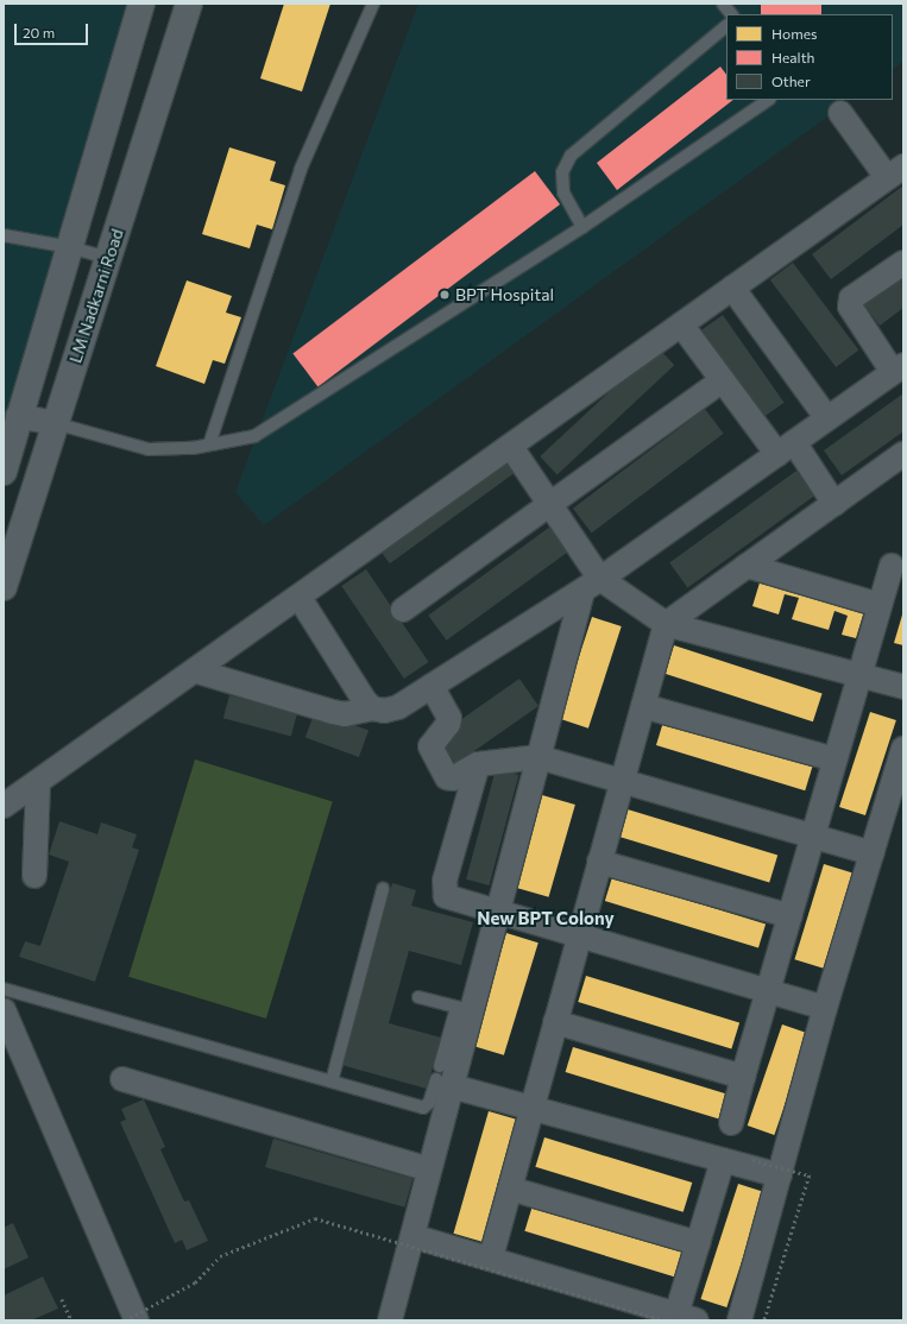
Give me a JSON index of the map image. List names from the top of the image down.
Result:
{
  "streets": {
    "street": ["LM Nadkarni Road"]
  },
  "districts": ["New BPT Colony"],
  "places": ["BPT Hospital"],
  "legend": ["Homes", "Health", "Other"],
  "scale_bar": "20 m"
}
